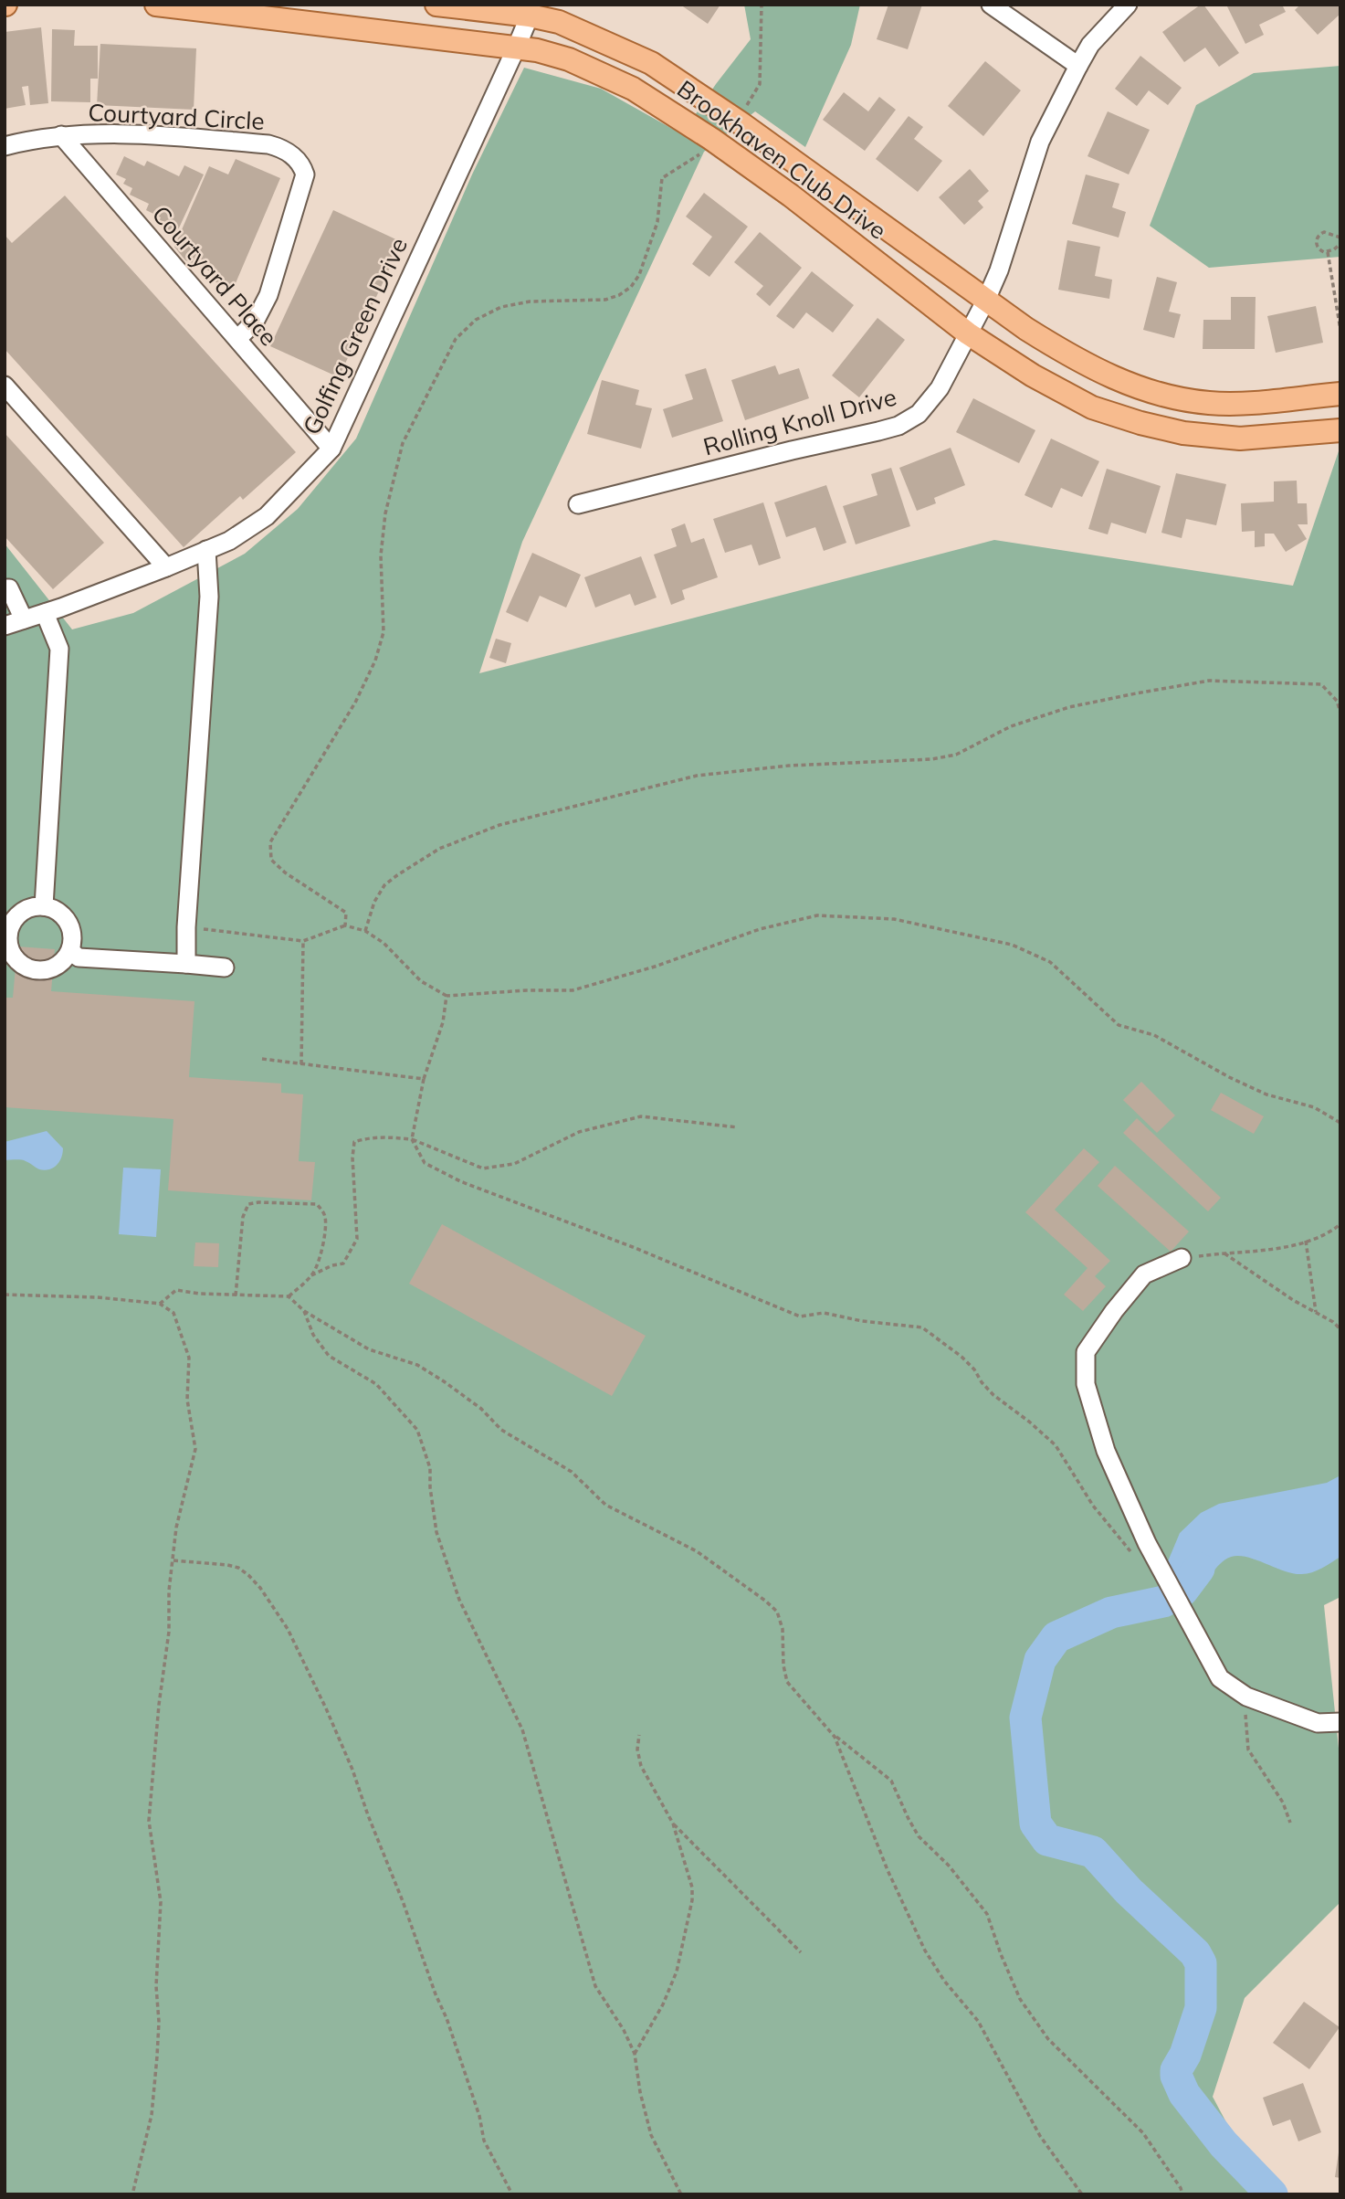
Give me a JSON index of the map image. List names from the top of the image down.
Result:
{
  "streets": {
    "main road": ["Brookhaven Club Drive"],
    "street": [
      "Courtyard Circle",
      "Courtyard Place",
      "Golfing Green Drive",
      "Rolling Knoll Drive"
    ]
  },
  "crossings": [
    ["Courtyard Circle", "Courtyard Place"],
    ["Brookhaven Club Drive", "Golfing Green Drive"],
    ["Brookhaven Club Drive", "Rolling Knoll Drive"],
    ["Courtyard Place", "Golfing Green Drive"]
  ]
}
